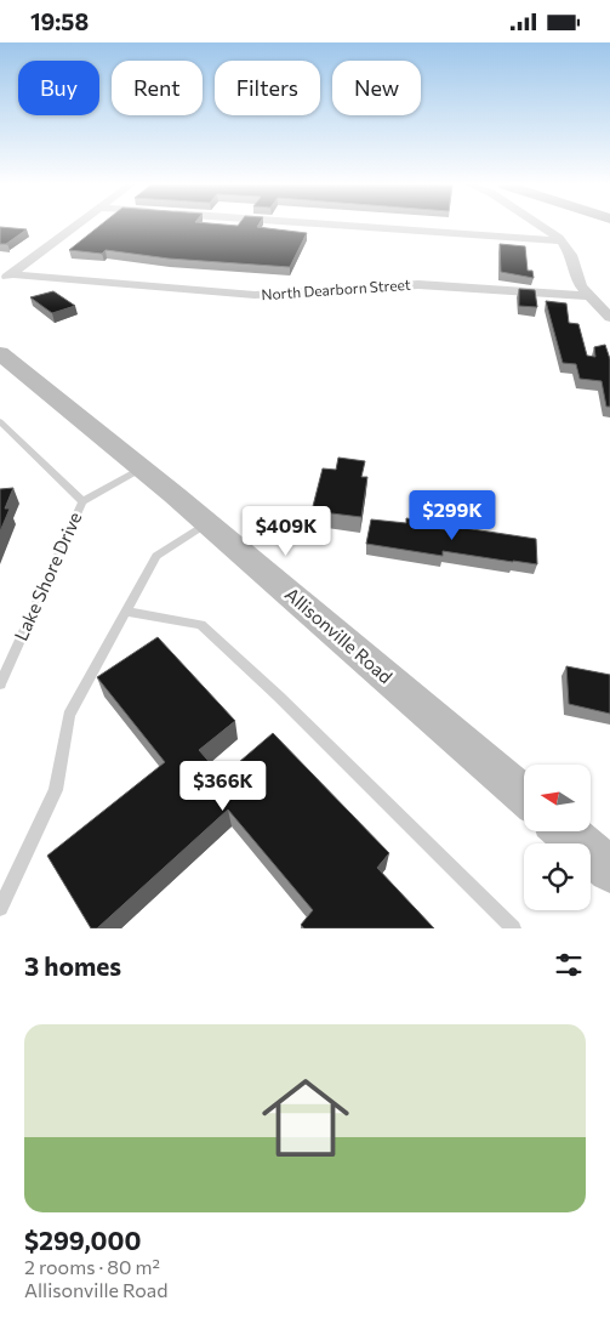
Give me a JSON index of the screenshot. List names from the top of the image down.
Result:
{
  "streets": {
    "main road": ["Allisonville Road"],
    "street": ["North Dearborn Street"],
    "lane": ["Lake Shore Drive"]
  },
  "north": "left",
  "page": {
    "status": "19:58",
    "chip": [
      "Buy",
      "Rent",
      "Filters",
      "New"
    ],
    "price": ["$299K", "$409K", "$366K"],
    "heading": "3 homes",
    "list": [
      {
        "name": "$299,000",
        "note": "2 rooms · 80 m² · Allisonville Road"
      }
    ]
  }
}
